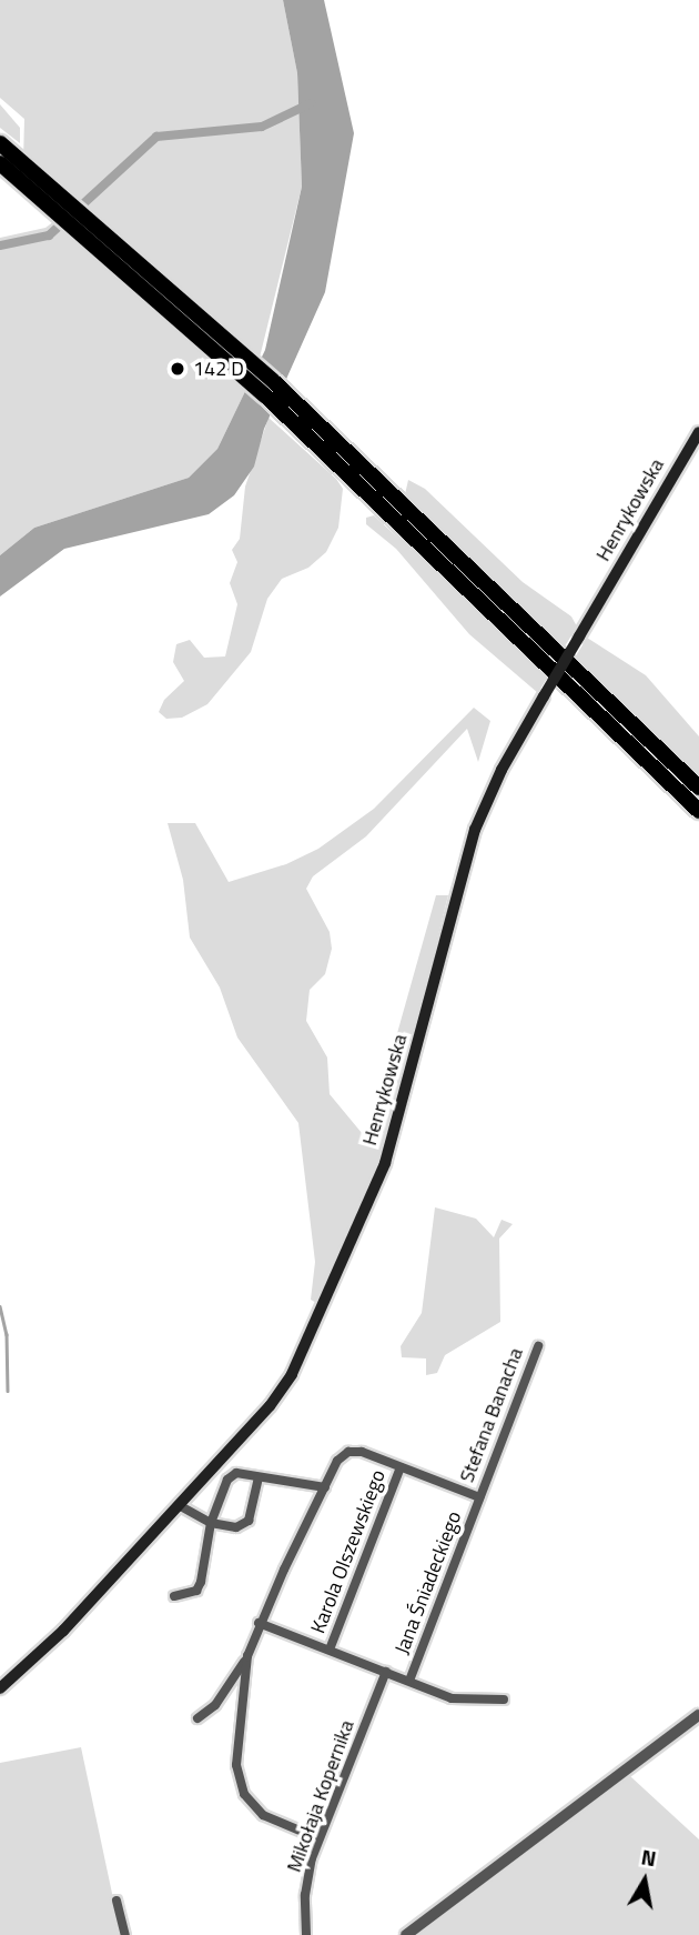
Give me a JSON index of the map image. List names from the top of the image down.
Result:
{
  "streets": {
    "main road": ["Henrykowska"],
    "street": [
      "Stefana Banacha",
      "Karola Olszewskiego",
      "Jana Śniadeckiego",
      "Mikołaja Kopernika"
    ]
  },
  "crossings": [
    ["Stefana Banacha", "Jana Śniadeckiego"]
  ],
  "places": ["142 D"],
  "north": "top"
}
